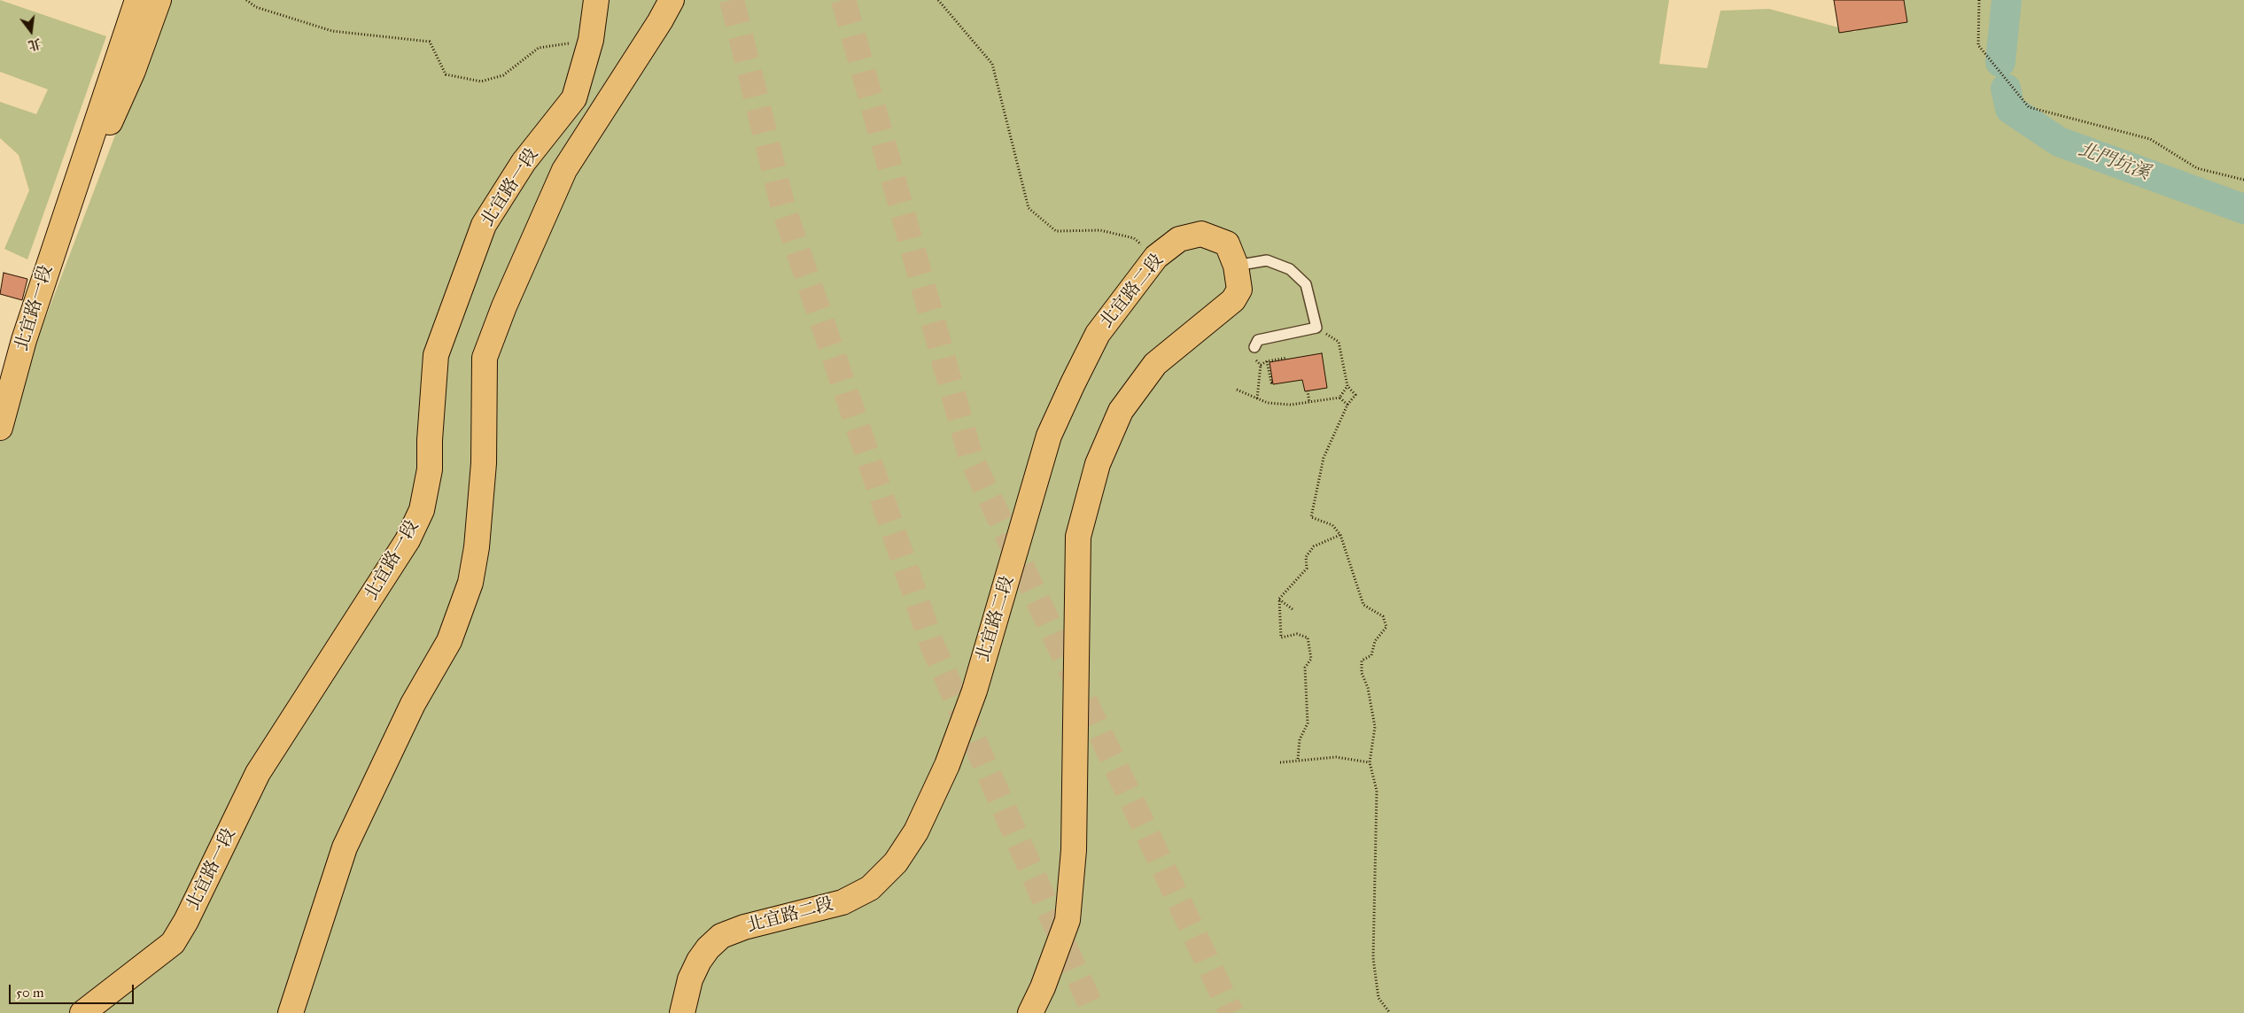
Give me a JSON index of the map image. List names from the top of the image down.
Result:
{
  "streets": {
    "main road": ["北宜路一段", "北宜路二段"]
  },
  "water": ["北門坑溪"],
  "scale_bar": "50 m",
  "north": "bottom"
}
